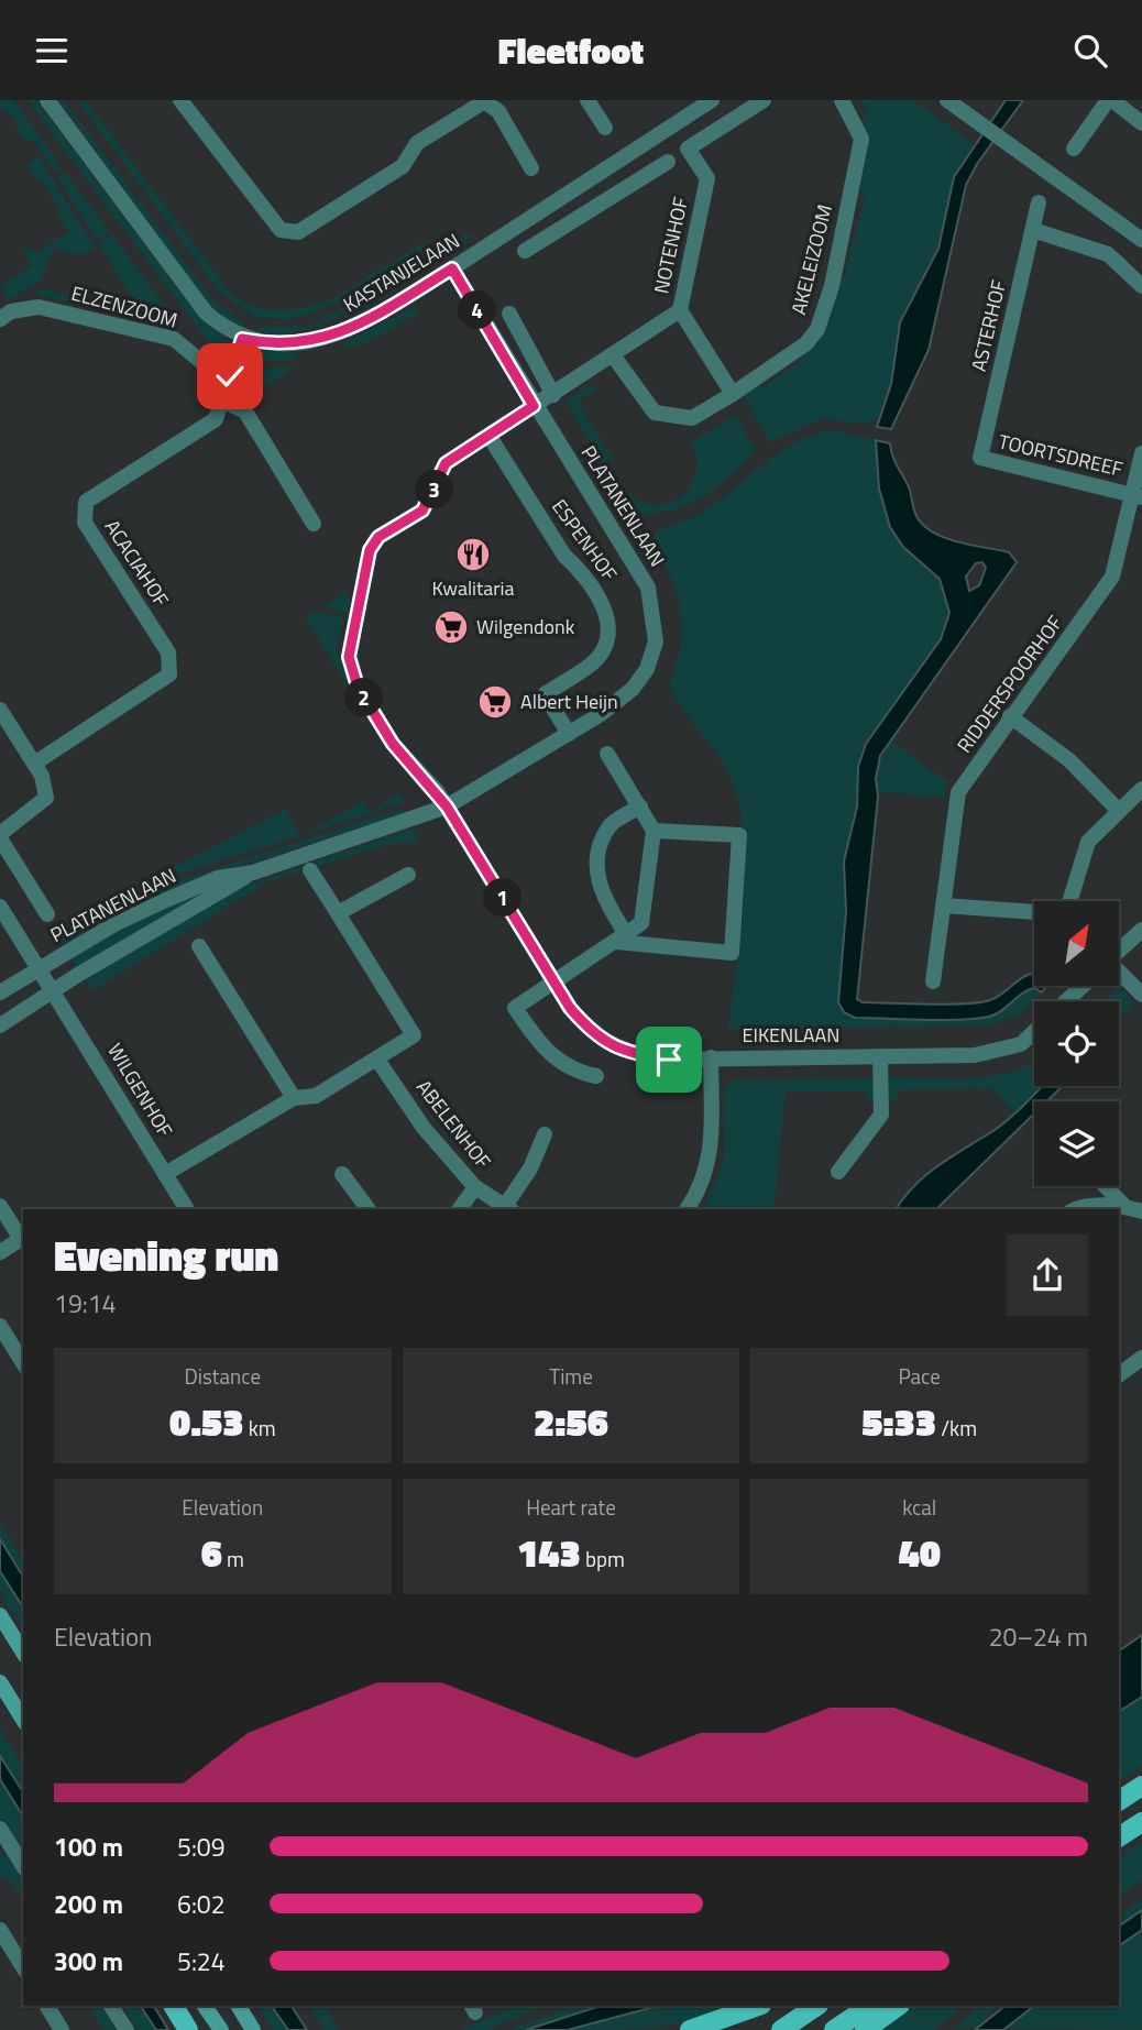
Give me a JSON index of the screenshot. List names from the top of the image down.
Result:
{
  "streets": {
    "street": [
      "NOTENHOF",
      "AKELEIZOOM",
      "KASTANJELAAN",
      "ELZENZOOM",
      "ASTERHOF",
      "TOORTSDREEF",
      "PLATANENLAAN",
      "ESPENHOF",
      "ACACIAHOF",
      "RIDDERSPOORHOF",
      "EIKENLAAN",
      "WILGENHOF",
      "ABELENHOF"
    ]
  },
  "crossings": [
    ["NOTENHOF", "AKELEIZOOM"],
    ["NOTENHOF", "PLATANENLAAN"],
    ["KASTANJELAAN", "PLATANENLAAN"],
    ["KASTANJELAAN", "ACACIAHOF"],
    ["ELZENZOOM", "ACACIAHOF"],
    ["ASTERHOF", "TOORTSDREEF"],
    ["TOORTSDREEF", "RIDDERSPOORHOF"],
    ["PLATANENLAAN", "ESPENHOF"],
    ["PLATANENLAAN", "EIKENLAAN"],
    ["PLATANENLAAN", "WILGENHOF"],
    ["ESPENHOF", "EIKENLAAN"]
  ],
  "places": {
    "restaurant": ["Kwalitaria"],
    "supermarket": ["Wilgendonk", "Albert Heijn"]
  },
  "north": "top right",
  "page": {
    "header": "Fleetfoot",
    "pins": [
      "4",
      "3",
      "2",
      "1"
    ],
    "heading": ["Evening run", "19:14"],
    "stats": [
      ["Distance", "0.53 km"],
      ["Time", "2:56"],
      ["Pace", "5:33 /km"],
      ["Elevation", "6 m"],
      ["Heart rate", "143 bpm"],
      ["kcal", "40"]
    ],
    "chart": ["Elevation", "20–24 m"],
    "list": [
      {
        "name": "100 m",
        "note": "5:09"
      },
      {
        "name": "200 m",
        "note": "6:02"
      },
      {
        "name": "300 m",
        "note": "5:24"
      }
    ]
  }
}
